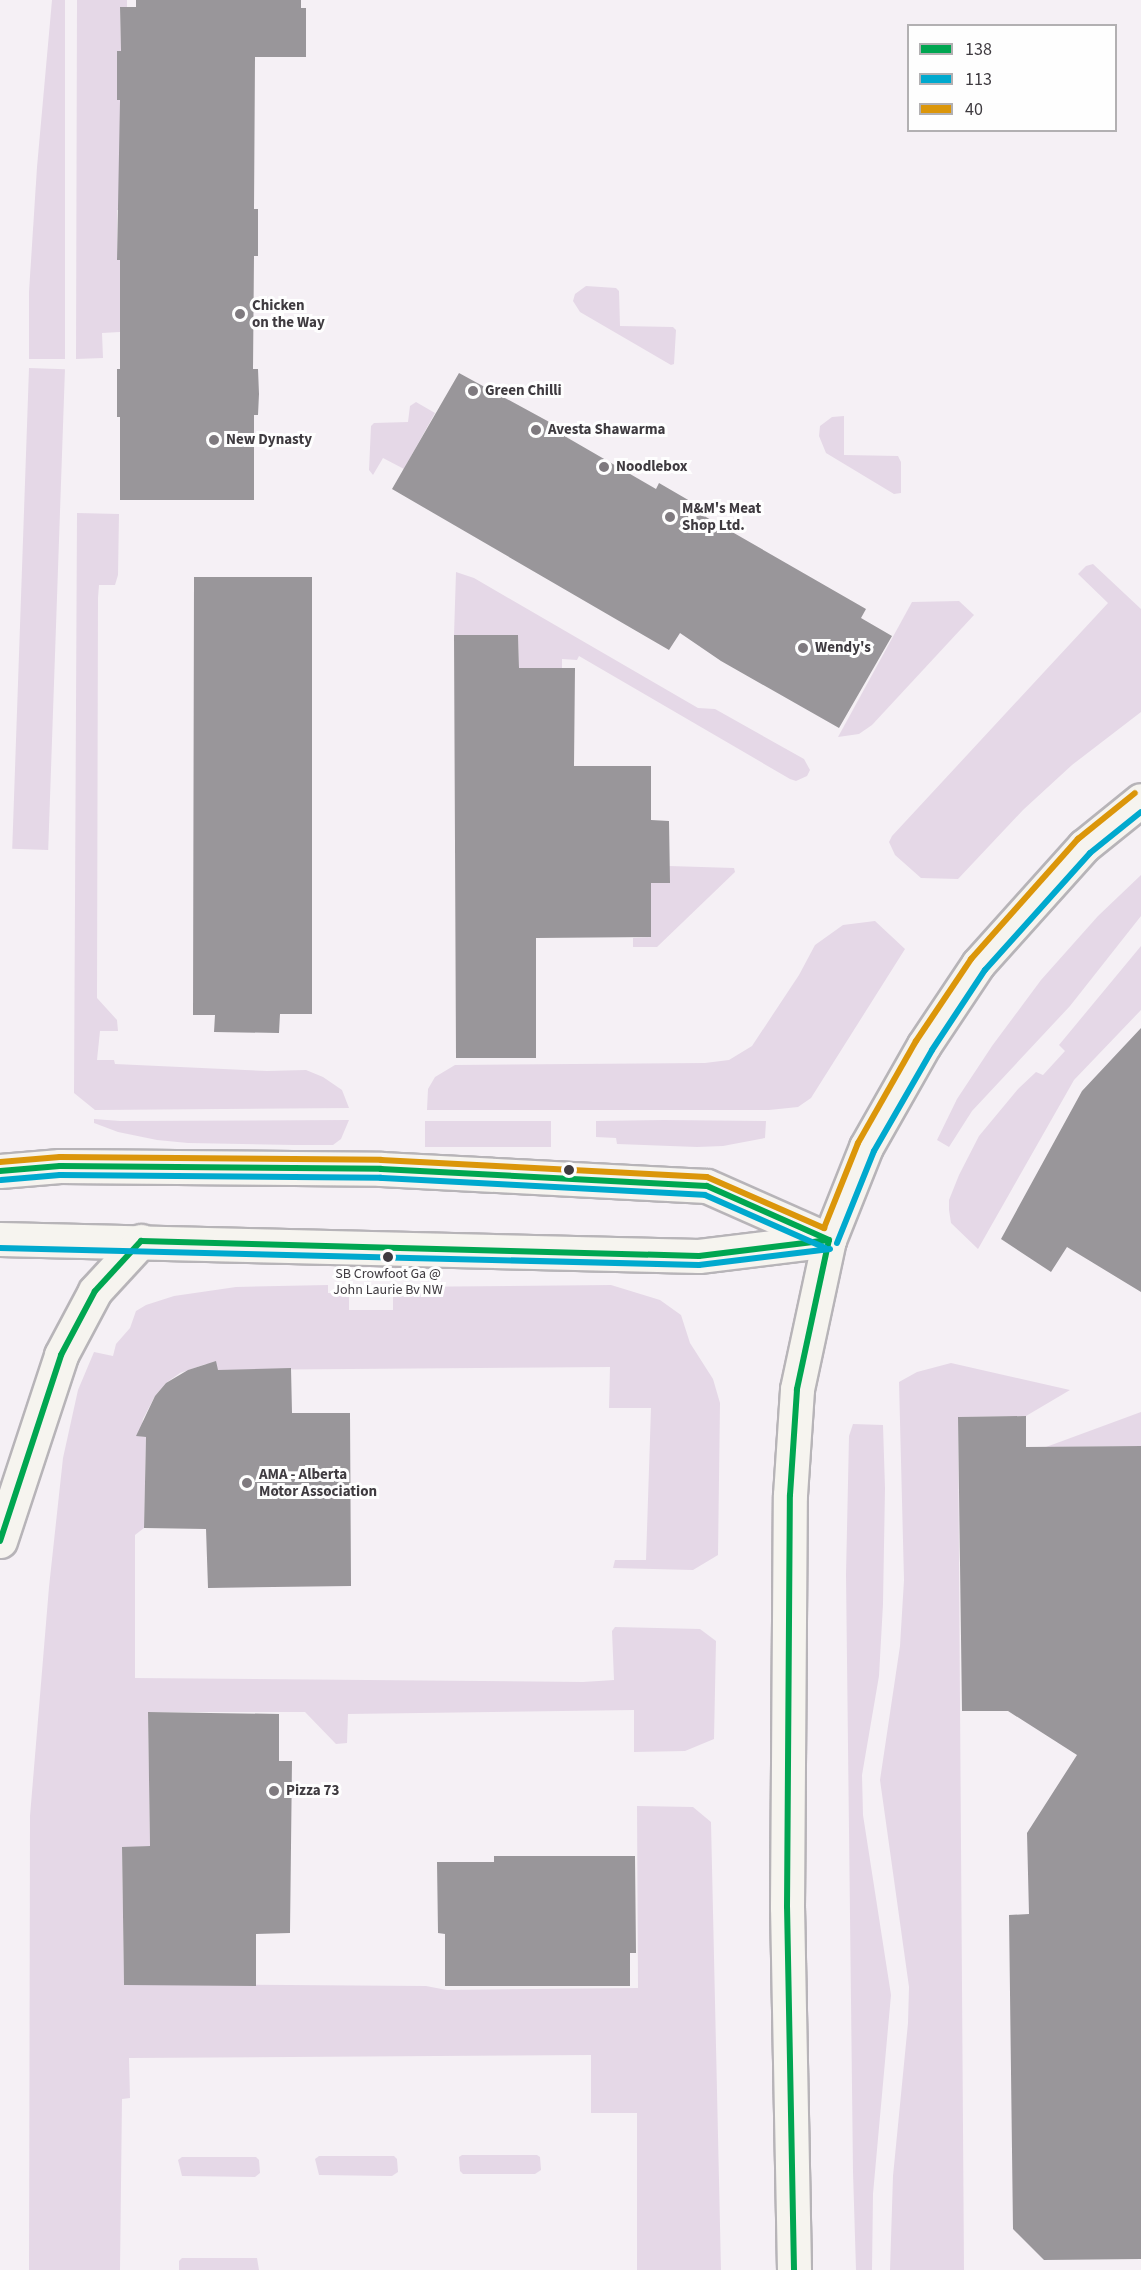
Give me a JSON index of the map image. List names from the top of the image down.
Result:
{
  "places": [
    "Chicken on the Way",
    "Green Chilli",
    "Avesta Shawarma",
    "New Dynasty",
    "Noodlebox",
    "M&M's Meat Shop Ltd.",
    "Wendy's",
    "SB Crowfoot Ga @ John Laurie Bv NW",
    "AMA - Alberta Motor Association",
    "Pizza 73"
  ],
  "lines": ["transit line 40", "transit line 113", "transit line 138"],
  "legend": ["138", "113", "40"]
}
